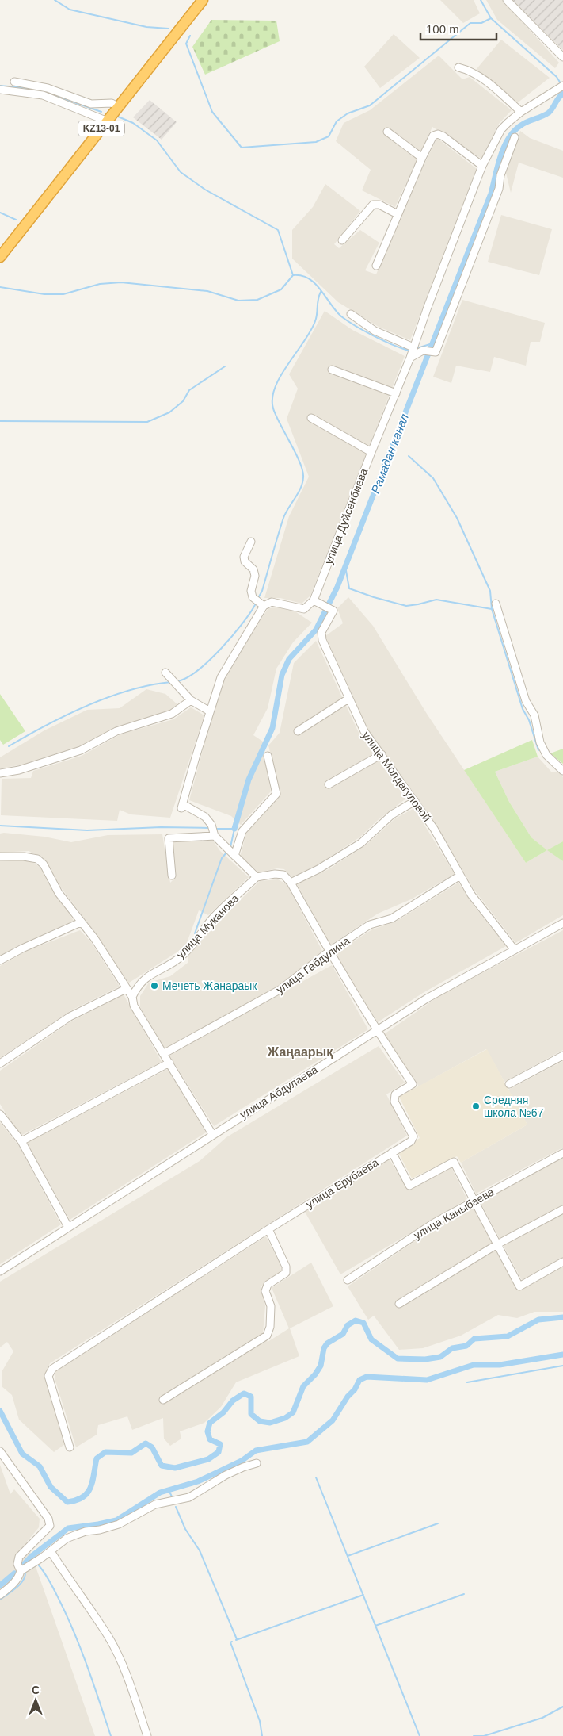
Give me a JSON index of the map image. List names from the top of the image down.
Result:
{
  "streets": {
    "highway": ["KZ13-01"],
    "street": [
      "улица Дуйсенбиева",
      "улица Молдагуловой",
      "улица Муканова",
      "улица Габдулина",
      "улица Абдулаева",
      "улица Ерубаева",
      "улица Каныбаева"
    ]
  },
  "crossings": [
    ["улица Дуйсенбиева", "улица Молдагуловой"],
    ["улица Молдагуловой", "улица Габдулина"],
    ["улица Молдагуловой", "улица Абдулаева"],
    ["улица Габдулина", "улица Ерубаева"],
    ["улица Абдулаева", "улица Ерубаева"]
  ],
  "districts": ["Жаңаарық"],
  "water": ["Рамадан канал"],
  "places": ["Мечеть Жанараык", "Средняя школа №67"],
  "scale_bar": "100 m",
  "north": "top"
}
